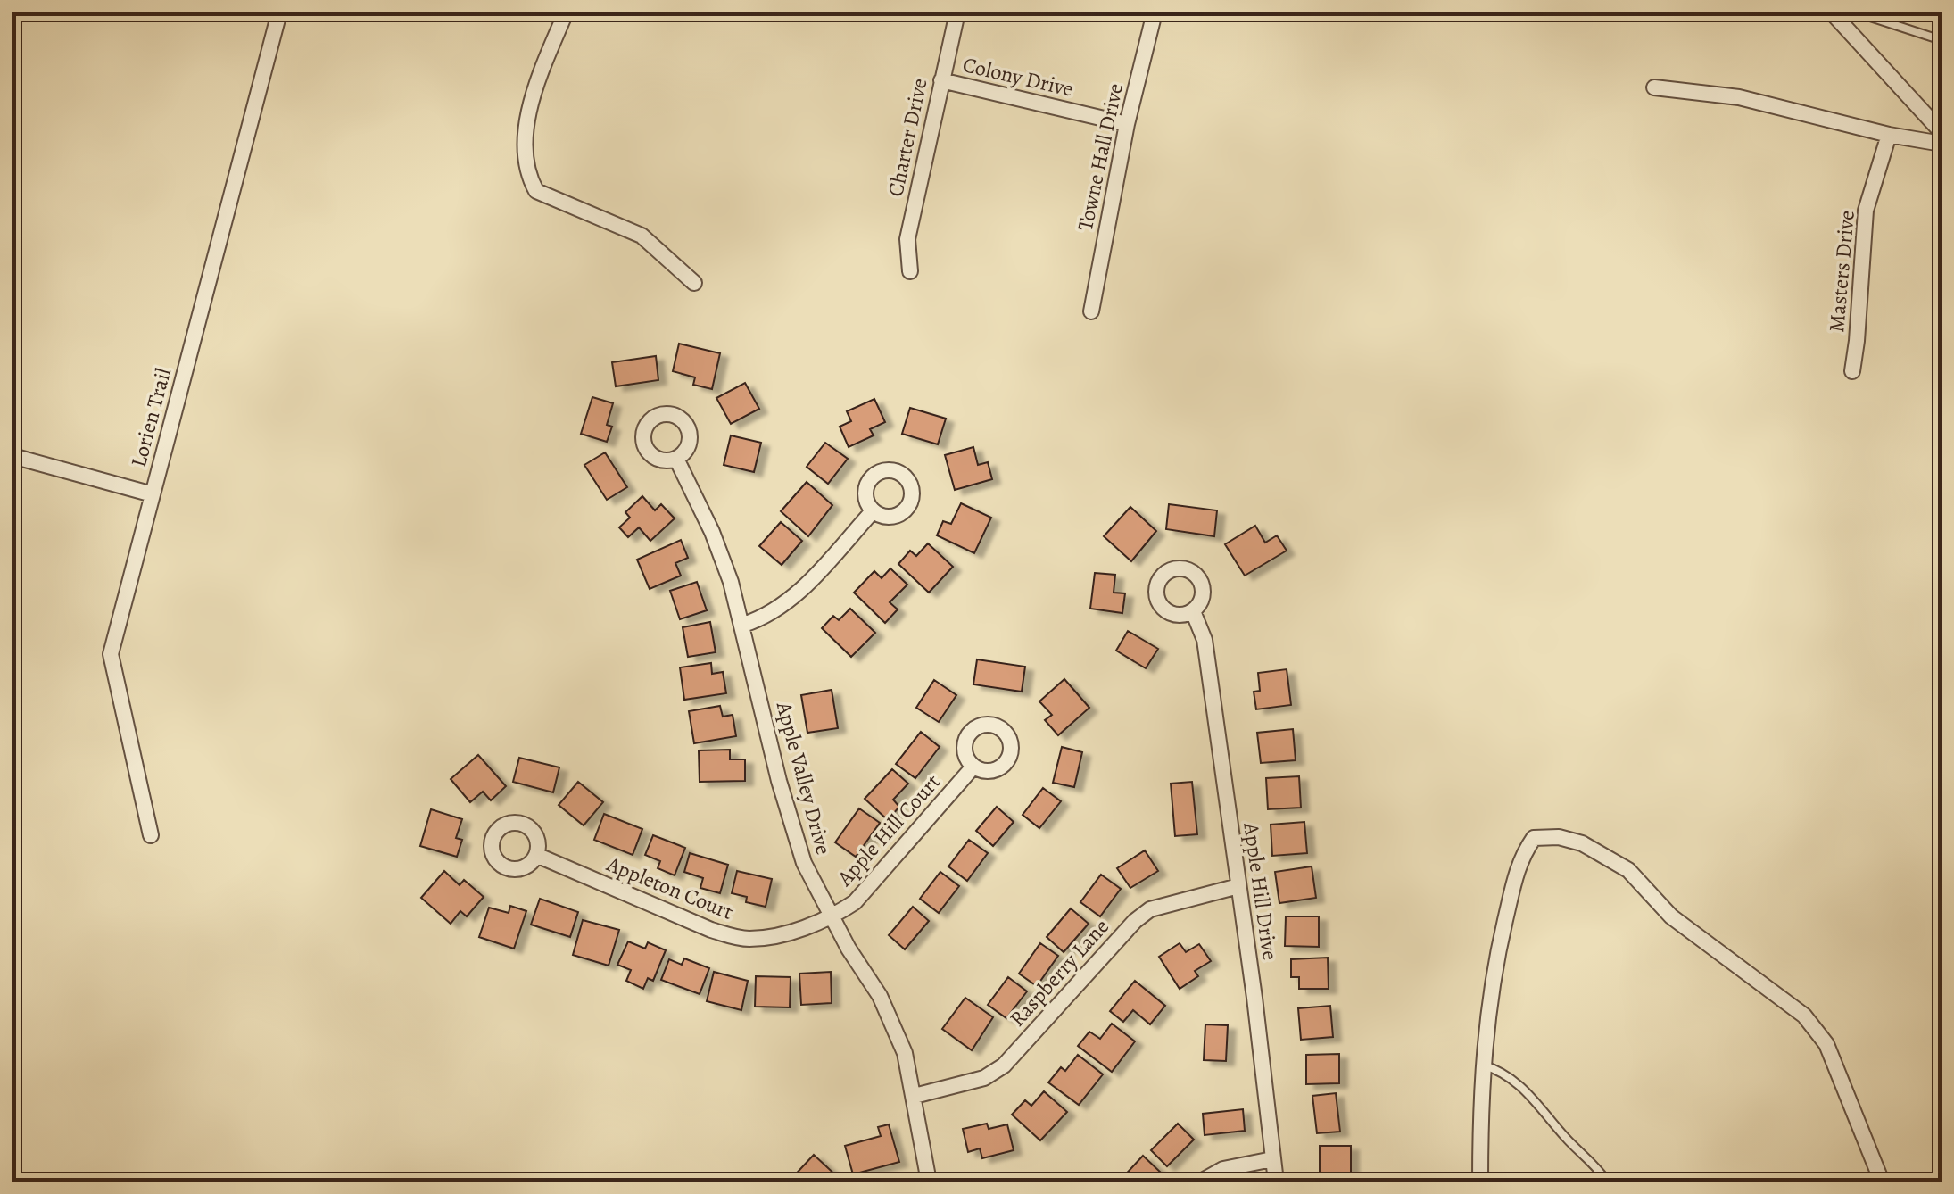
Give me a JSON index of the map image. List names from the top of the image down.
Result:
{
  "streets": {
    "street": [
      "Colony Drive",
      "Charter Drive",
      "Towne Hall Drive",
      "Masters Drive",
      "Lorien Trail",
      "Apple Valley Drive",
      "Apple Hill Court",
      "Appleton Court",
      "Apple Hill Drive",
      "Raspberry Lane"
    ]
  },
  "crossings": [
    ["Colony Drive", "Charter Drive"],
    ["Colony Drive", "Towne Hall Drive"],
    ["Apple Valley Drive", "Apple Hill Court"],
    ["Apple Valley Drive", "Appleton Court"],
    ["Apple Valley Drive", "Raspberry Lane"],
    ["Apple Hill Court", "Appleton Court"],
    ["Apple Hill Drive", "Raspberry Lane"]
  ]
}
